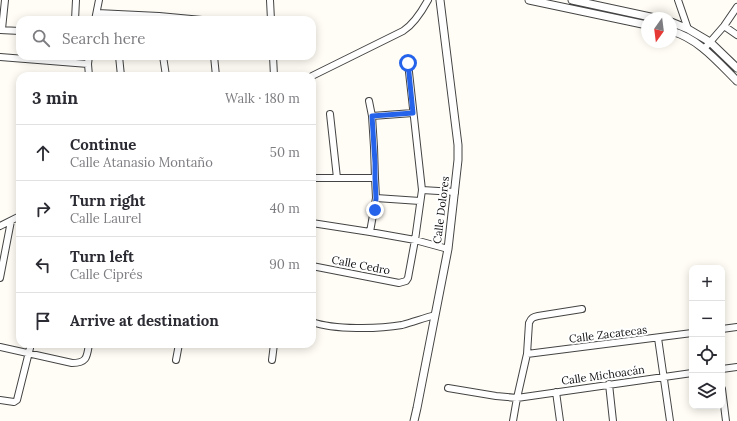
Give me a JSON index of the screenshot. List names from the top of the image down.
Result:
{
  "streets": {
    "street": [
      "Calle Dolores",
      "Calle Cedro",
      "Calle Zacatecas",
      "Calle Michoacán"
    ]
  },
  "north": "bottom",
  "page": {
    "search": "Search here",
    "heading": ["3 min", "Walk · 180 m"],
    "list": [
      ["Continue", "Calle Atanasio Montaño", "50 m"],
      ["Turn right", "Calle Laurel", "40 m"],
      ["Turn left", "Calle Ciprés", "90 m"],
      "Arrive at destination"
    ],
    "map_buttons": ["+", "−"]
  }
}
